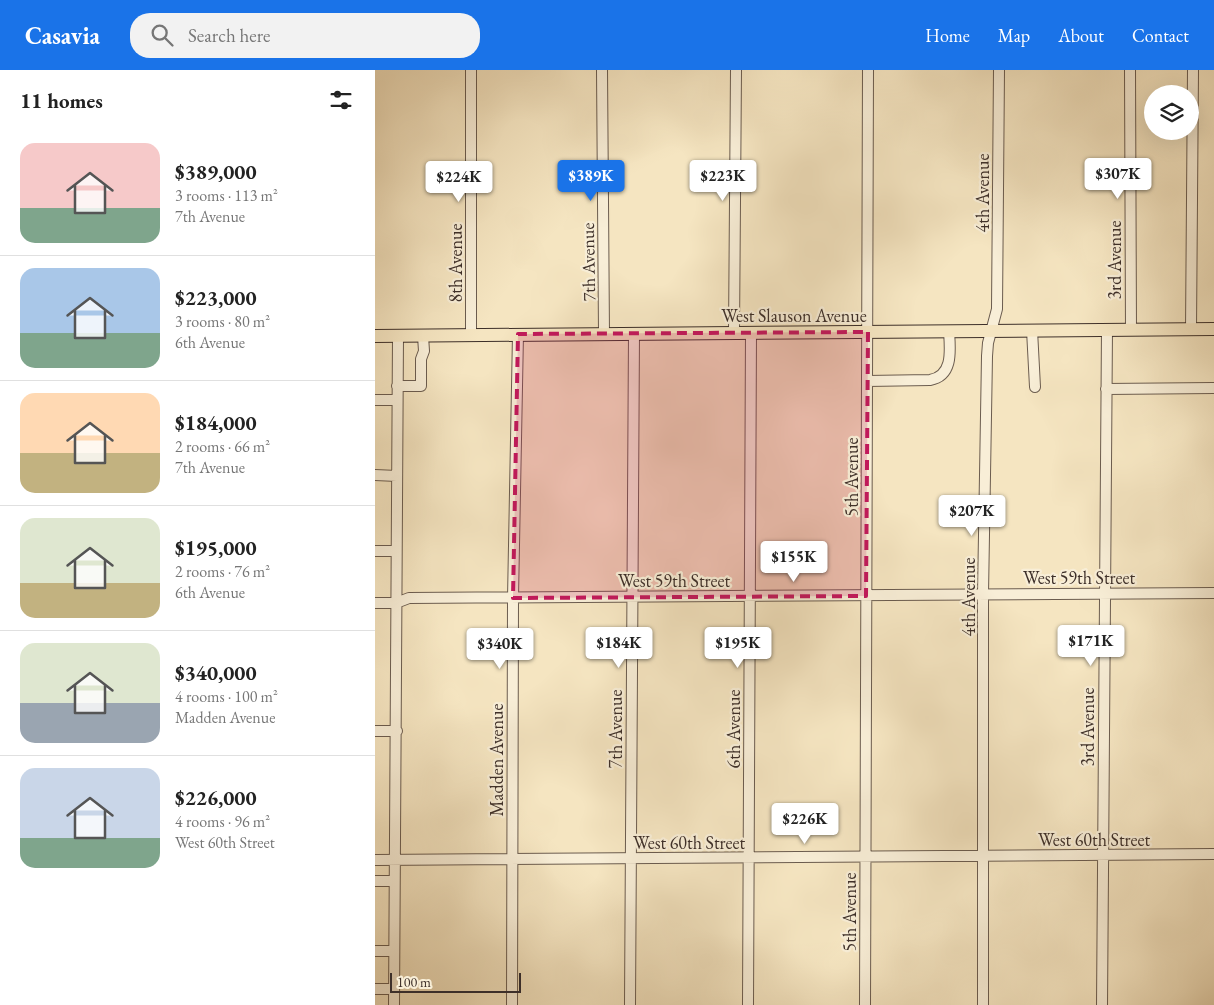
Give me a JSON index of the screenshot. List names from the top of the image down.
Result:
{
  "streets": {
    "main road": ["West Slauson Avenue"],
    "street": [
      "4th Avenue",
      "3rd Avenue",
      "7th Avenue",
      "8th Avenue",
      "5th Avenue",
      "West 59th Street",
      "6th Avenue",
      "Madden Avenue",
      "West 60th Street"
    ]
  },
  "crossings": [
    ["4th Avenue", "West Slauson Avenue"],
    ["4th Avenue", "West 59th Street"],
    ["4th Avenue", "West 60th Street"],
    ["3rd Avenue", "West Slauson Avenue"],
    ["3rd Avenue", "West 59th Street"],
    ["3rd Avenue", "West 60th Street"],
    ["7th Avenue", "West Slauson Avenue"],
    ["7th Avenue", "West 59th Street"],
    ["7th Avenue", "West 60th Street"],
    ["8th Avenue", "West Slauson Avenue"],
    ["West Slauson Avenue", "5th Avenue"],
    ["West Slauson Avenue", "6th Avenue"],
    ["West Slauson Avenue", "Madden Avenue"],
    ["5th Avenue", "West 59th Street"],
    ["5th Avenue", "West 60th Street"],
    ["West 59th Street", "6th Avenue"],
    ["West 59th Street", "Madden Avenue"],
    ["6th Avenue", "West 60th Street"],
    ["Madden Avenue", "West 60th Street"]
  ],
  "scale_bar": "100 m",
  "page": {
    "header": "Casavia",
    "search": "Search here",
    "nav": [
      "Home",
      "Map",
      "About",
      "Contact"
    ],
    "heading": "11 homes",
    "list": [
      {
        "name": "$389,000",
        "note": "3 rooms · 113 m² · 7th Avenue"
      },
      {
        "name": "$223,000",
        "note": "3 rooms · 80 m² · 6th Avenue"
      },
      {
        "name": "$184,000",
        "note": "2 rooms · 66 m² · 7th Avenue"
      },
      {
        "name": "$195,000",
        "note": "2 rooms · 76 m² · 6th Avenue"
      },
      {
        "name": "$340,000",
        "note": "4 rooms · 100 m² · Madden Avenue"
      },
      {
        "name": "$226,000",
        "note": "4 rooms · 96 m² · West 60th Street"
      }
    ],
    "price": [
      "$307K",
      "$389K",
      "$223K",
      "$224K",
      "$207K",
      "$155K",
      "$171K",
      "$184K",
      "$195K",
      "$340K",
      "$226K"
    ],
    "scale": "100 m"
  }
}
